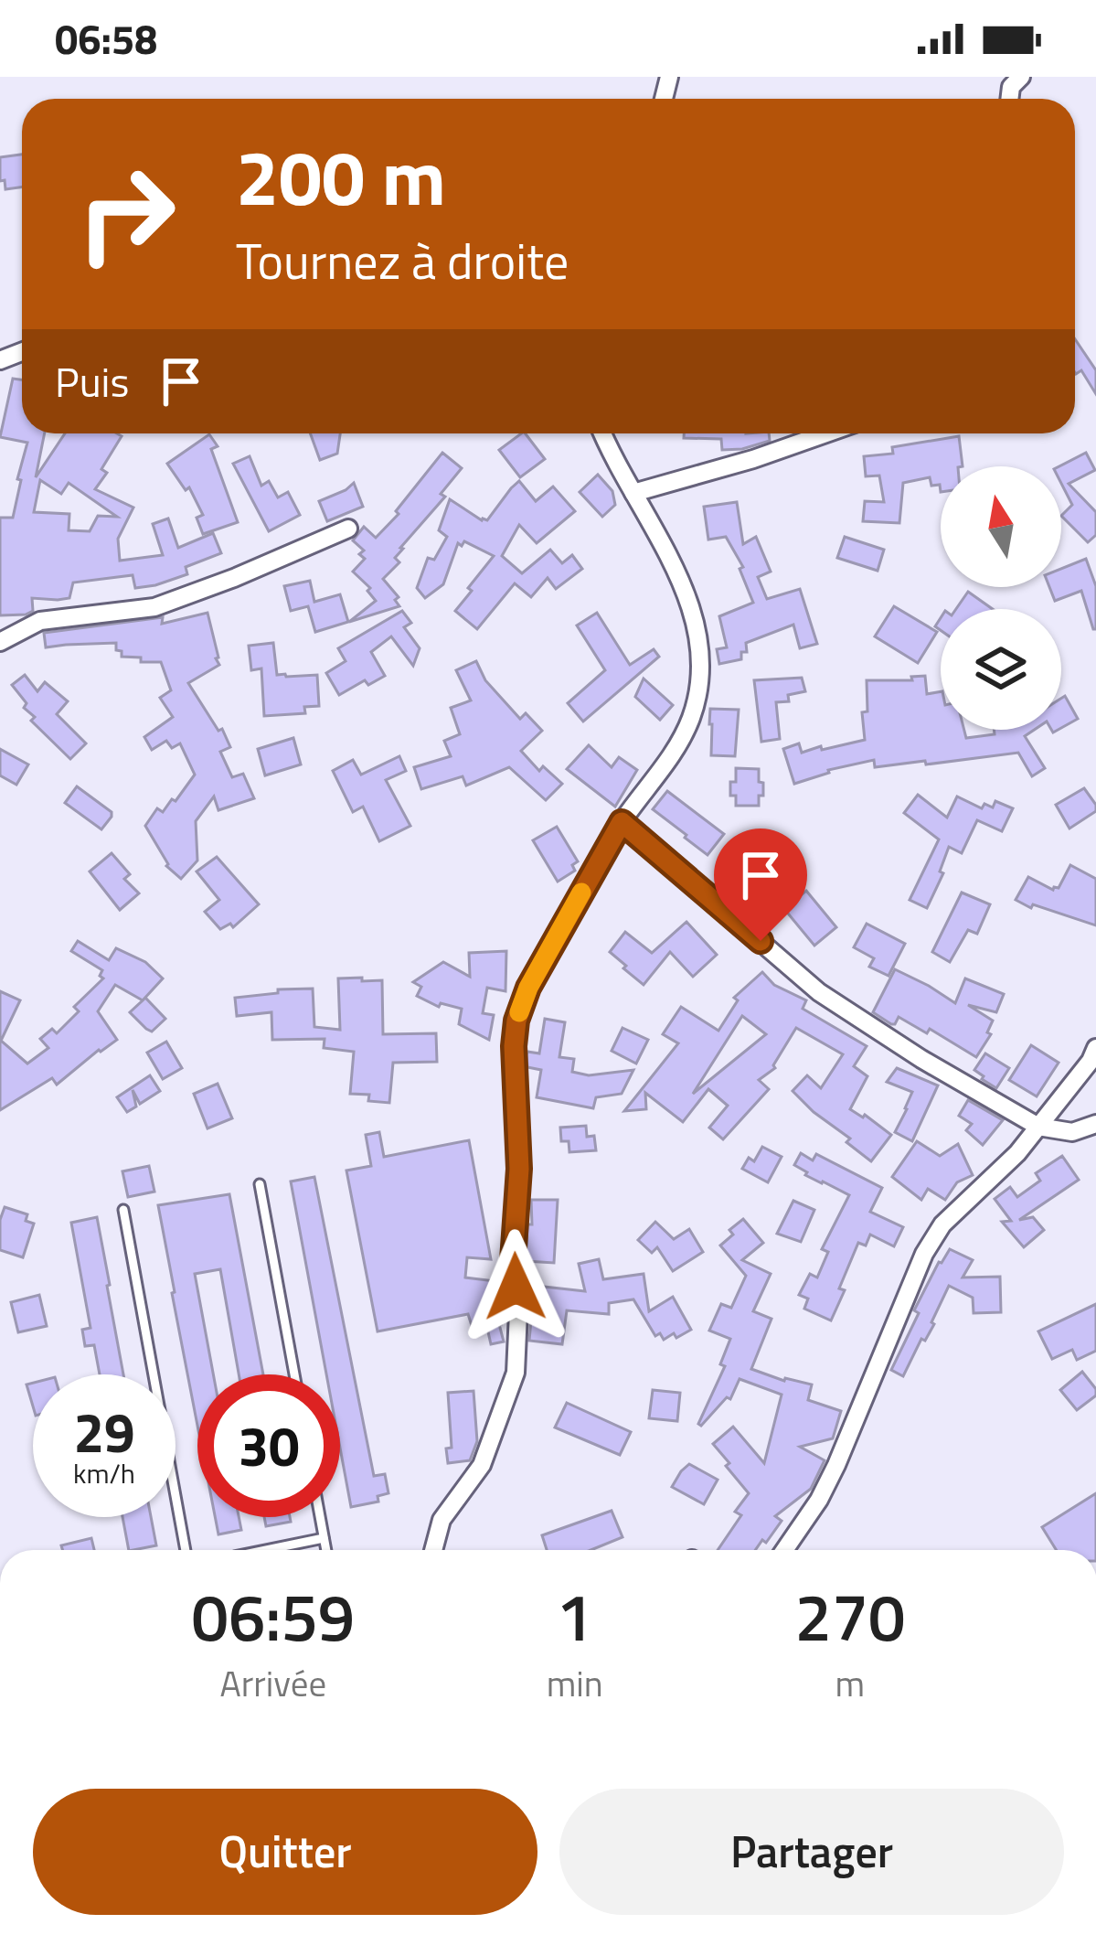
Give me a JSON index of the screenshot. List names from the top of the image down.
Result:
{
  "north": "top",
  "page": {
    "status": "06:58",
    "turn": ["200 m", "Tournez à droite"],
    "then": "Puis",
    "speed": "29 km/h",
    "limit": "30",
    "eta": [
      "06:59",
      "Arrivée",
      "1",
      "min",
      "270",
      "m"
    ],
    "buttons": ["Quitter", "Partager"]
  }
}
